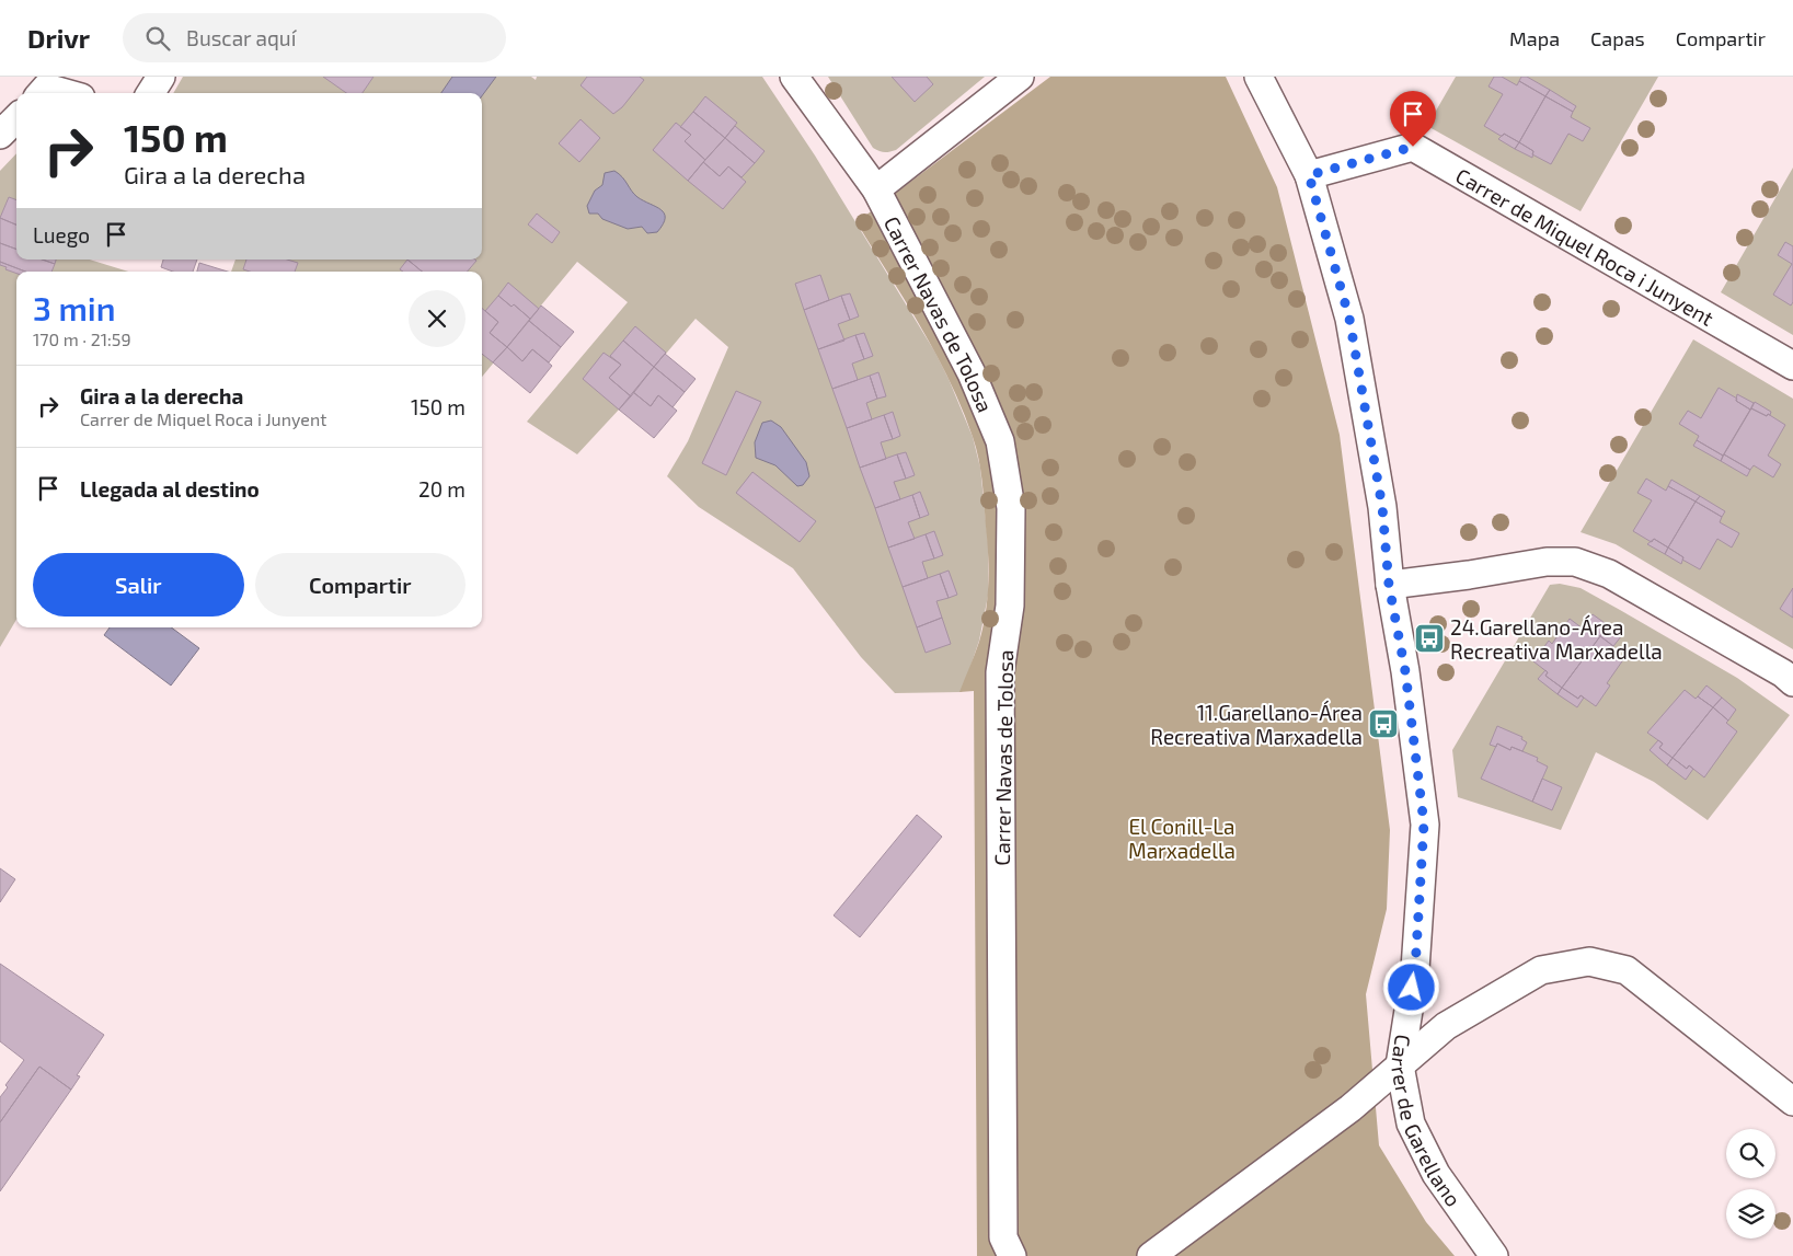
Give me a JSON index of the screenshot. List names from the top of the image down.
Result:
{
  "streets": {
    "street": ["Carrer de Miquel Roca i Junyent", "Carrer Navas de Tolosa", "Carrer de Garellano"]
  },
  "crossings": [
    ["Carrer de Miquel Roca i Junyent", "Carrer de Garellano"]
  ],
  "parks": ["El Conill-La Marxadella"],
  "places": {
    "bus stop": ["24.Garellano-Área Recreativa Marxadella", "11.Garellano-Área Recreativa Marxadella"]
  },
  "page": {
    "header": "Drivr",
    "search": "Buscar aquí",
    "nav": ["Mapa", "Capas", "Compartir"],
    "turn": ["150 m", "Gira a la derecha"],
    "then": "Luego",
    "heading": ["3 min", "170 m · 21:59"],
    "list": [
      {
        "name": "Gira a la derecha",
        "note": "Carrer de Miquel Roca i Junyent",
        "value": "150 m"
      },
      {
        "name": "Llegada al destino",
        "value": "20 m"
      }
    ],
    "buttons": ["Salir", "Compartir"]
  }
}
